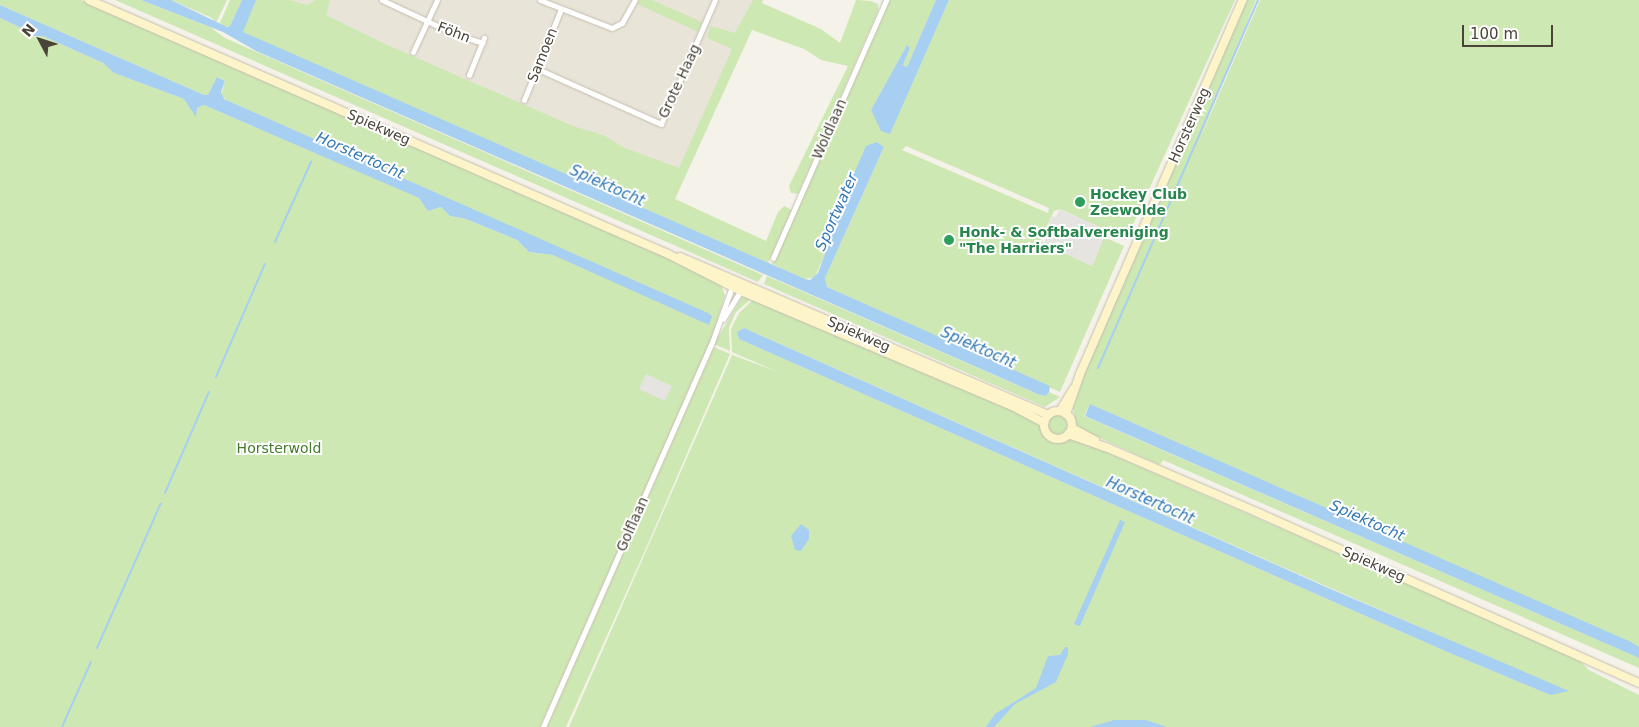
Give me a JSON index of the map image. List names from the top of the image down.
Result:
{
  "streets": {
    "main road": ["Horsterweg", "Spiekweg"],
    "street": [
      "Föhn",
      "Samoen",
      "Grote Haag",
      "Woldlaan",
      "Golflaan"
    ]
  },
  "crossings": [
    ["Samoen", "Grote Haag"],
    ["Horsterweg", "Spiekweg"],
    ["Spiekweg", "Golflaan"]
  ],
  "water": ["Horstertocht", "Spiektocht", "Sportwater"],
  "parks": ["Horsterwold"],
  "places": ["Hockey Club Zeewolde", "Honk- & Softbalvereniging \"The Harriers\""],
  "scale_bar": "100 m",
  "north": "top left"
}
